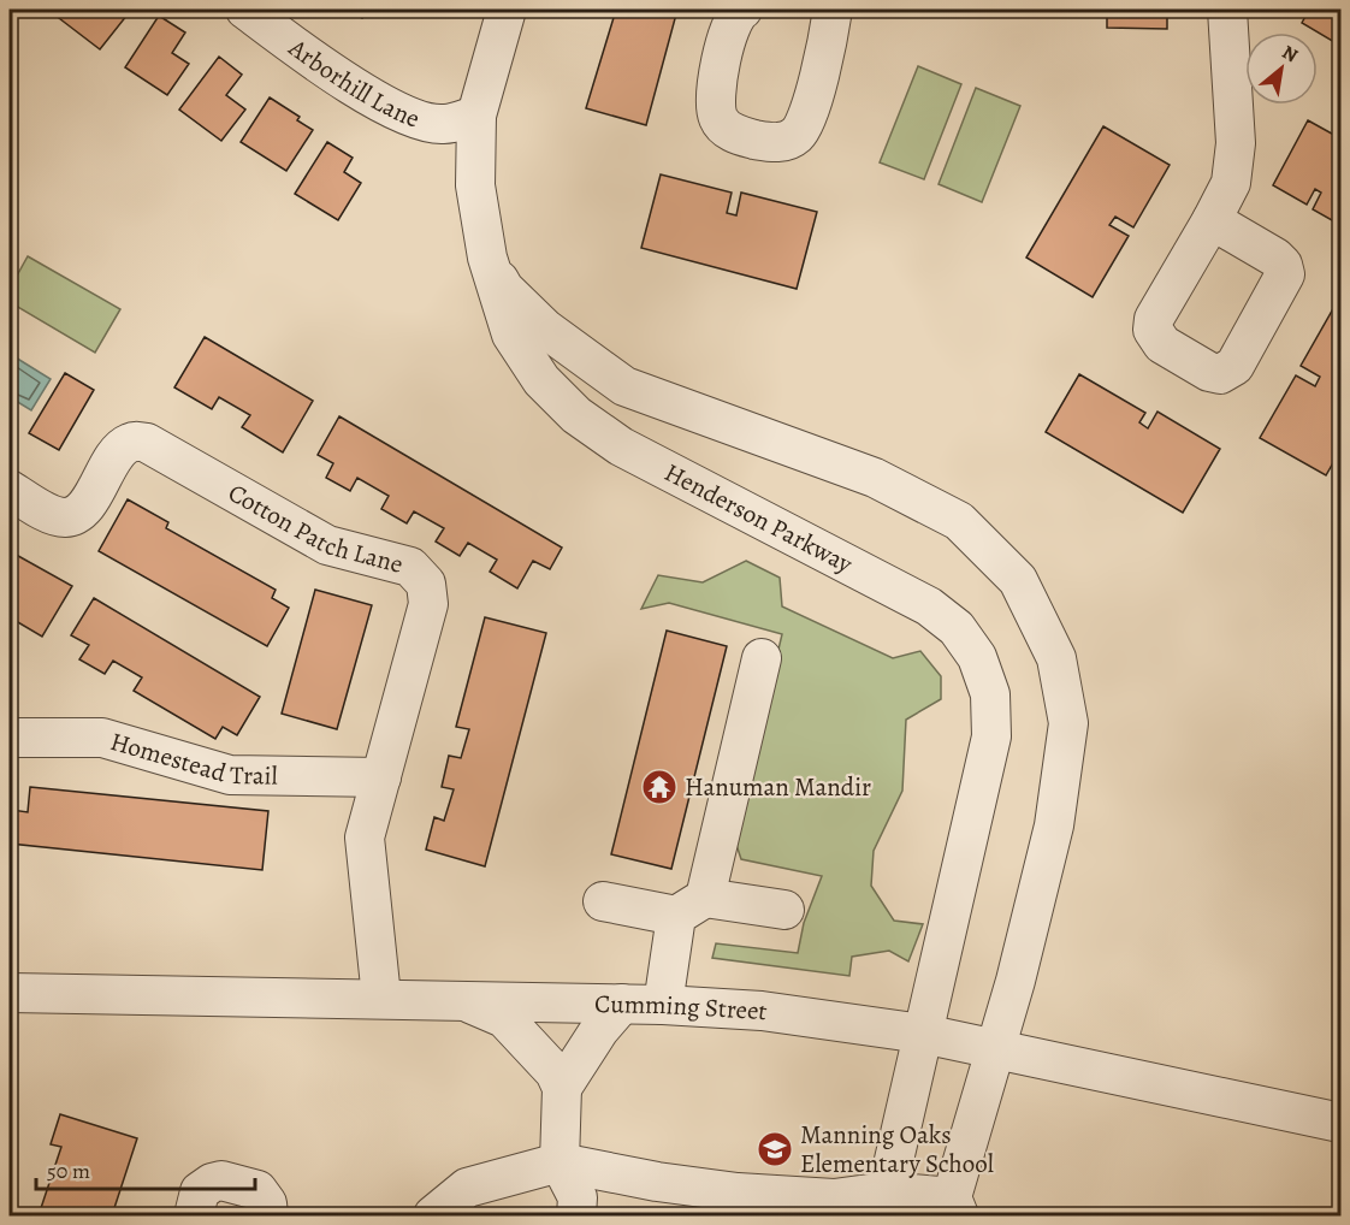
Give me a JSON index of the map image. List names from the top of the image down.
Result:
{
  "streets": {
    "street": [
      "Arborhill Lane",
      "Henderson Parkway",
      "Cotton Patch Lane",
      "Homestead Trail",
      "Cumming Street"
    ]
  },
  "crossings": [
    ["Arborhill Lane", "Henderson Parkway"],
    ["Henderson Parkway", "Cumming Street"],
    ["Cotton Patch Lane", "Homestead Trail"],
    ["Cotton Patch Lane", "Cumming Street"]
  ],
  "places": {
    "temple": ["Hanuman Mandir"],
    "school or university": ["Manning Oaks Elementary School"]
  },
  "scale_bar": "50 m",
  "north": "top right"
}
